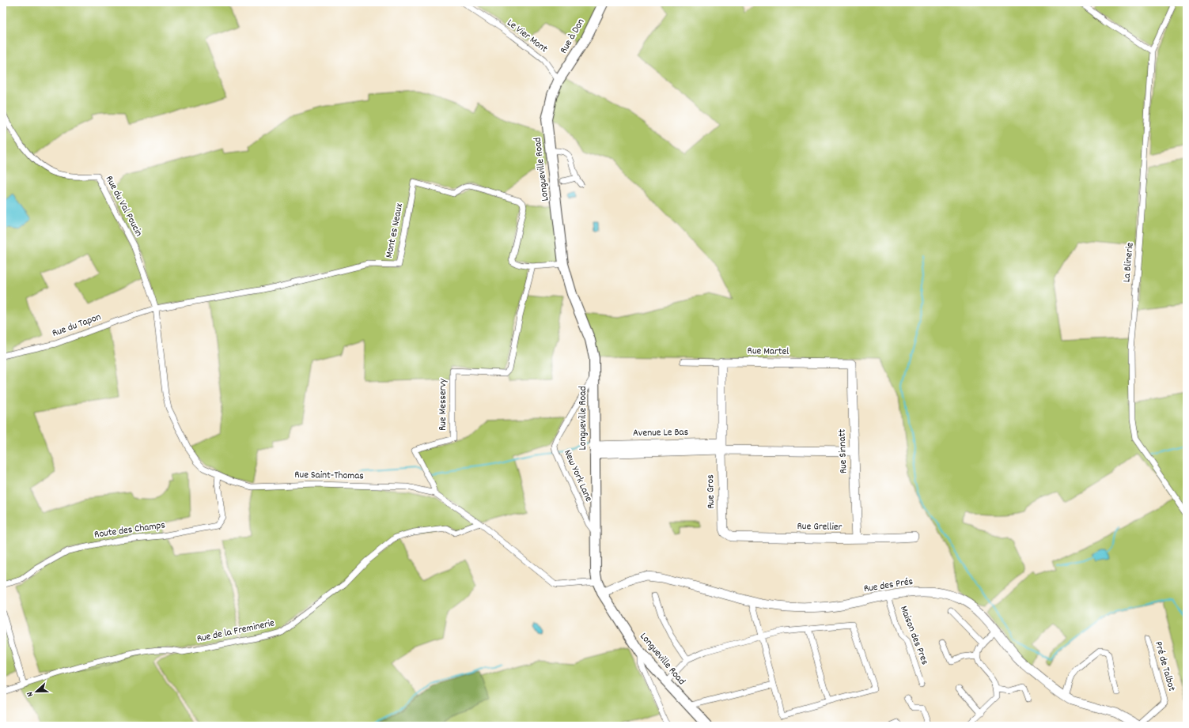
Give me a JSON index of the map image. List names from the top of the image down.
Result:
{
  "streets": {
    "main road": ["Rue à Don", "Longueville Road"],
    "street": [
      "Le Vier Mont",
      "Rue du Val Poucin",
      "Mont es Neaux",
      "La Blinerie",
      "Rue du Tapon",
      "Rue Martel",
      "Rue Messervy",
      "Avenue Le Bas",
      "Rue Sinnatt",
      "Rue Saint-Thomas",
      "New York Lane",
      "Rue Gros",
      "Rue Grellier",
      "Route des Champs",
      "Rue des Prés",
      "Rue de la Freminerie",
      "Maison des Pres",
      "Pré de Talbot"
    ]
  },
  "crossings": [
    ["Le Vier Mont", "Rue à Don"],
    ["Le Vier Mont", "Longueville Road"],
    ["Rue à Don", "Longueville Road"],
    ["Longueville Road", "Mont es Neaux"],
    ["Longueville Road", "Avenue Le Bas"],
    ["Longueville Road", "Rue Saint-Thomas"],
    ["Longueville Road", "New York Lane"],
    ["Longueville Road", "Rue des Prés"],
    ["Rue du Val Poucin", "Mont es Neaux"],
    ["Rue du Val Poucin", "Rue du Tapon"],
    ["Rue du Val Poucin", "Rue Saint-Thomas"],
    ["Mont es Neaux", "Rue du Tapon"],
    ["Mont es Neaux", "Rue Messervy"],
    ["Mont es Neaux", "Rue Saint-Thomas"],
    ["Rue du Tapon", "Rue Saint-Thomas"],
    ["Rue Martel", "Rue Sinnatt"],
    ["Rue Martel", "Rue Gros"],
    ["Rue Messervy", "Rue Saint-Thomas"],
    ["Avenue Le Bas", "Rue Sinnatt"],
    ["Avenue Le Bas", "Rue Gros"],
    ["Rue Sinnatt", "Rue Grellier"],
    ["Rue Saint-Thomas", "Route des Champs"],
    ["Rue Saint-Thomas", "Rue de la Freminerie"],
    ["Rue Gros", "Rue Grellier"],
    ["Rue des Prés", "Maison des Pres"],
    ["Rue des Prés", "Pré de Talbot"]
  ],
  "north": "left"
}
